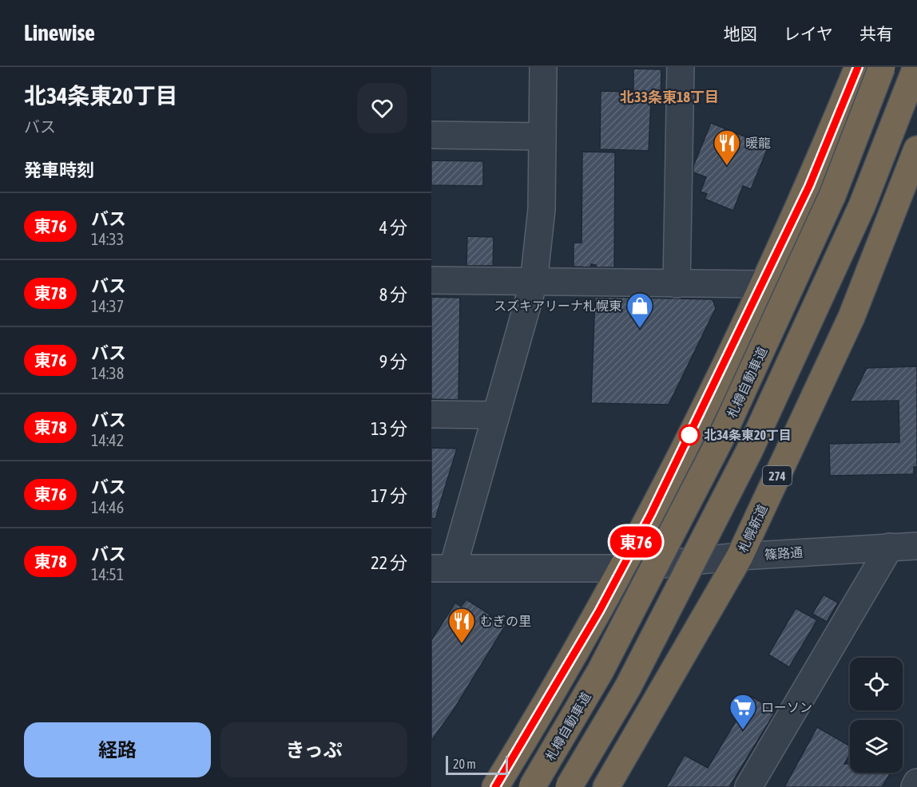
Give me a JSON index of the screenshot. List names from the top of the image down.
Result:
{
  "streets": {
    "highway": ["札樽自動車道", "274", "札幌新道"],
    "street": ["篠路通"]
  },
  "crossings": [
    ["札幌新道", "篠路通"]
  ],
  "districts": ["北33条東18丁目"],
  "places": {
    "restaurant": ["暖龍", "むぎの里"],
    "shop": ["スズキアリーナ札幌東"],
    "other": ["北34条東20丁目"],
    "supermarket": ["ローソン"]
  },
  "lines": ["bus line 東76"],
  "scale_bar": "20 m",
  "page": {
    "header": "Linewise",
    "nav": ["地図", "レイヤ", "共有"],
    "heading": [
      ["北34条東20丁目", "バス"],
      "発車時刻"
    ],
    "on_map": "東76",
    "list": [
      {
        "mark": "東76",
        "name": "バス",
        "note": "14:33",
        "value": "4 分"
      },
      {
        "mark": "東78",
        "name": "バス",
        "note": "14:37",
        "value": "8 分"
      },
      {
        "mark": "東76",
        "name": "バス",
        "note": "14:38",
        "value": "9 分"
      },
      {
        "mark": "東78",
        "name": "バス",
        "note": "14:42",
        "value": "13 分"
      },
      {
        "mark": "東76",
        "name": "バス",
        "note": "14:46",
        "value": "17 分"
      },
      {
        "mark": "東78",
        "name": "バス",
        "note": "14:51",
        "value": "22 分"
      }
    ],
    "buttons": ["経路", "きっぷ"],
    "scale": "20 m"
  }
}
